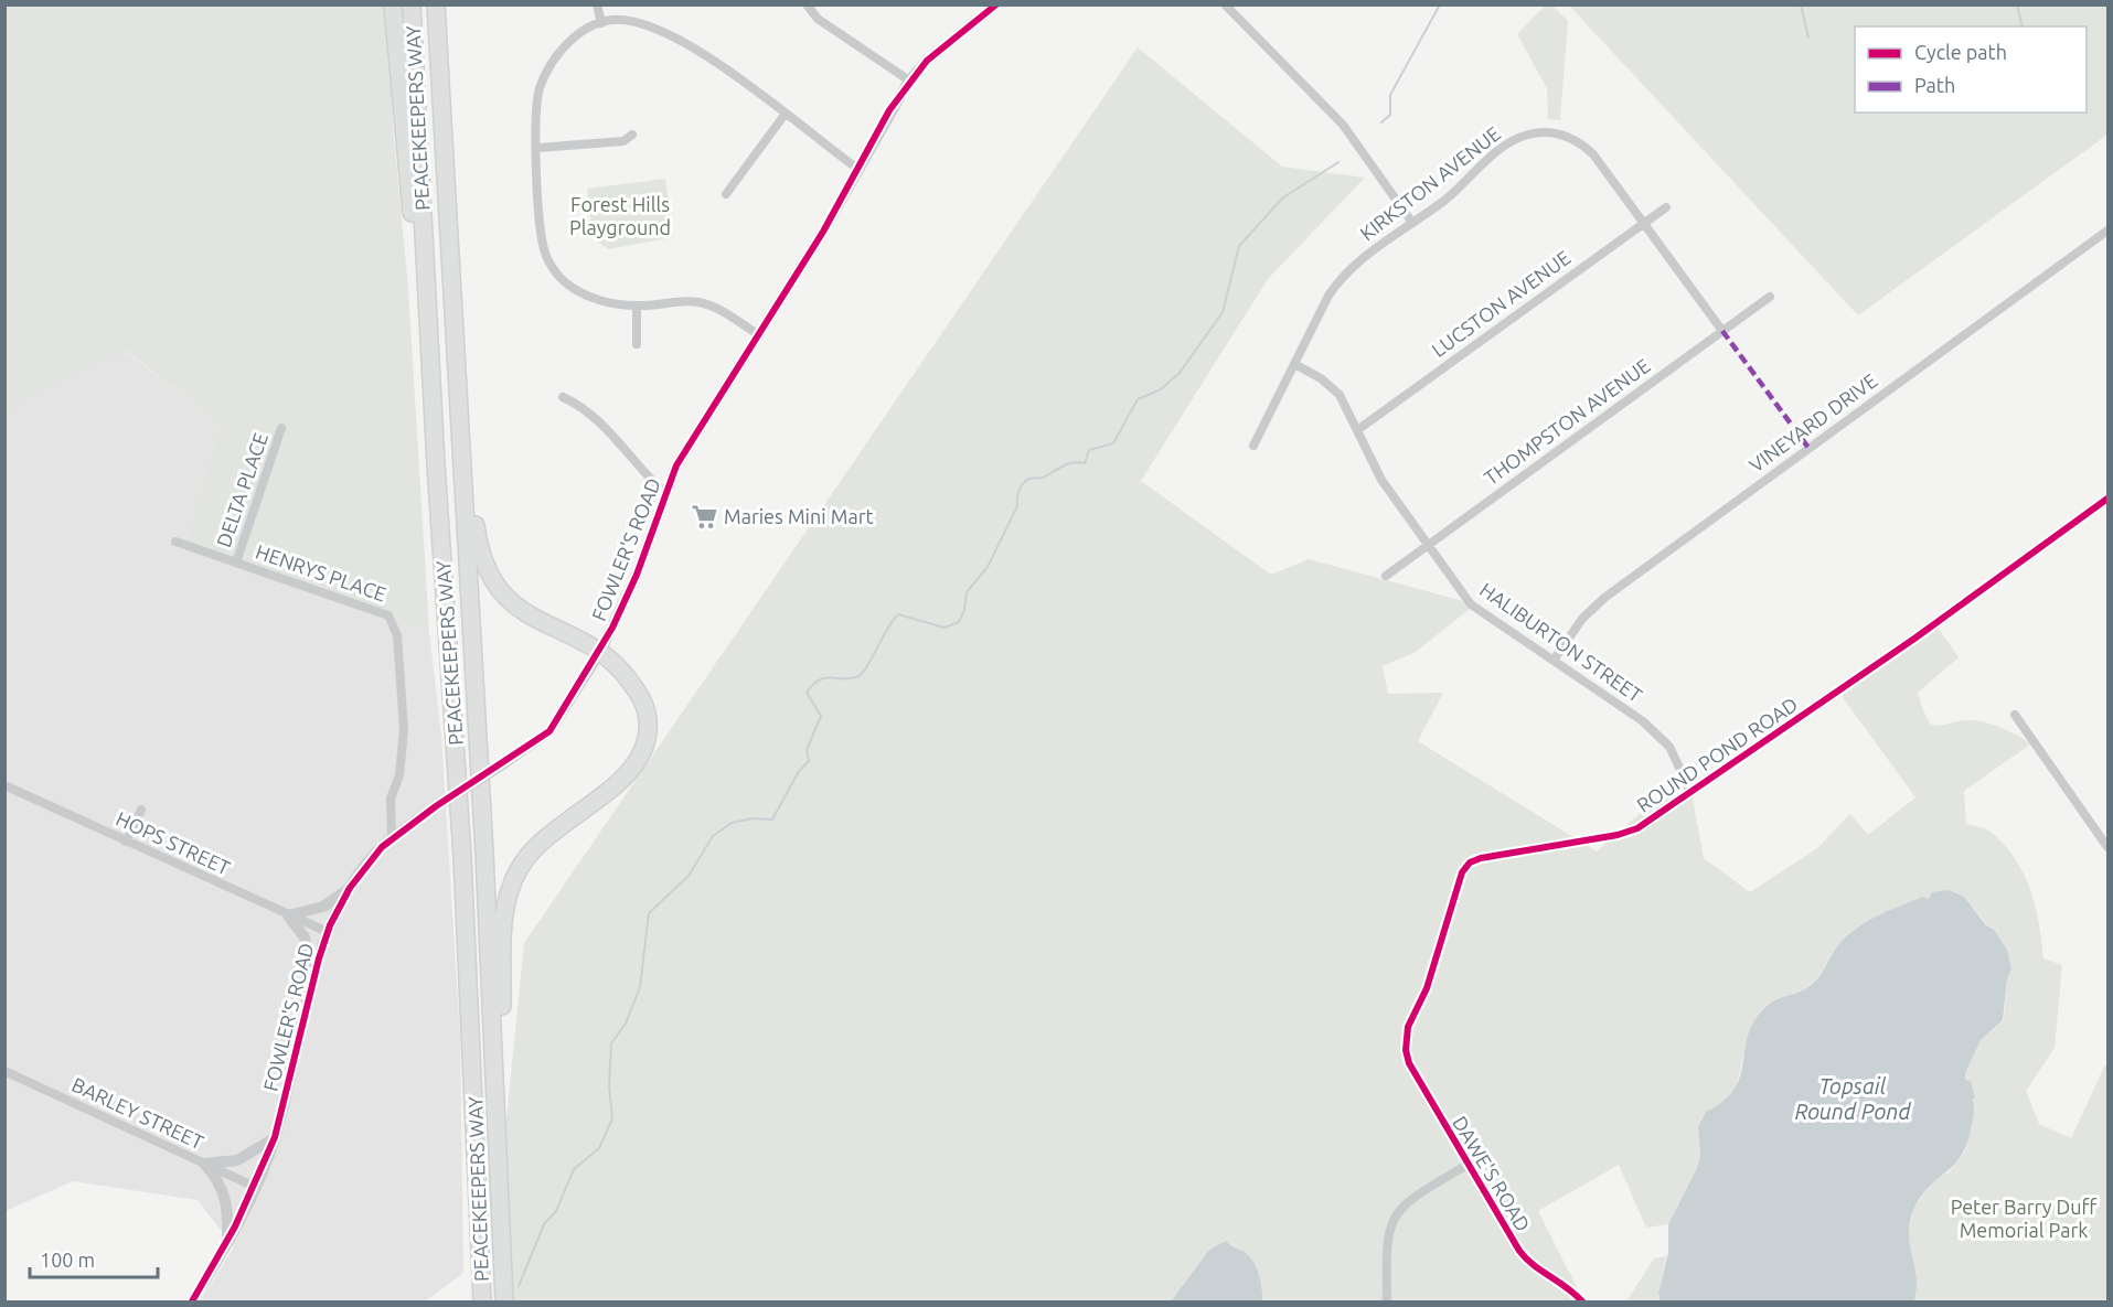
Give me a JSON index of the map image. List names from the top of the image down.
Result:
{
  "streets": {
    "highway": ["PEACEKEEPERS WAY"],
    "street": [
      "KIRKSTON AVENUE",
      "LUCSTON AVENUE",
      "THOMPSTON AVENUE",
      "VINEYARD DRIVE",
      "DELTA PLACE",
      "FOWLER'S ROAD",
      "HENRYS PLACE",
      "HALIBURTON STREET",
      "ROUND POND ROAD",
      "HOPS STREET",
      "BARLEY STREET",
      "DAWE'S ROAD"
    ]
  },
  "crossings": [
    ["KIRKSTON AVENUE", "LUCSTON AVENUE"],
    ["KIRKSTON AVENUE", "THOMPSTON AVENUE"],
    ["KIRKSTON AVENUE", "HALIBURTON STREET"],
    ["LUCSTON AVENUE", "HALIBURTON STREET"],
    ["THOMPSTON AVENUE", "HALIBURTON STREET"],
    ["VINEYARD DRIVE", "HALIBURTON STREET"],
    ["DELTA PLACE", "HENRYS PLACE"],
    ["FOWLER'S ROAD", "HENRYS PLACE"],
    ["FOWLER'S ROAD", "HOPS STREET"],
    ["FOWLER'S ROAD", "BARLEY STREET"],
    ["HALIBURTON STREET", "ROUND POND ROAD"],
    ["ROUND POND ROAD", "DAWE'S ROAD"]
  ],
  "water": ["Topsail Round Pond"],
  "parks": ["Forest Hills Playground", "Peter Barry Duff Memorial Park"],
  "places": {
    "supermarket": ["Maries Mini Mart"]
  },
  "legend": ["Cycle path", "Path"],
  "scale_bar": "100 m"
}
